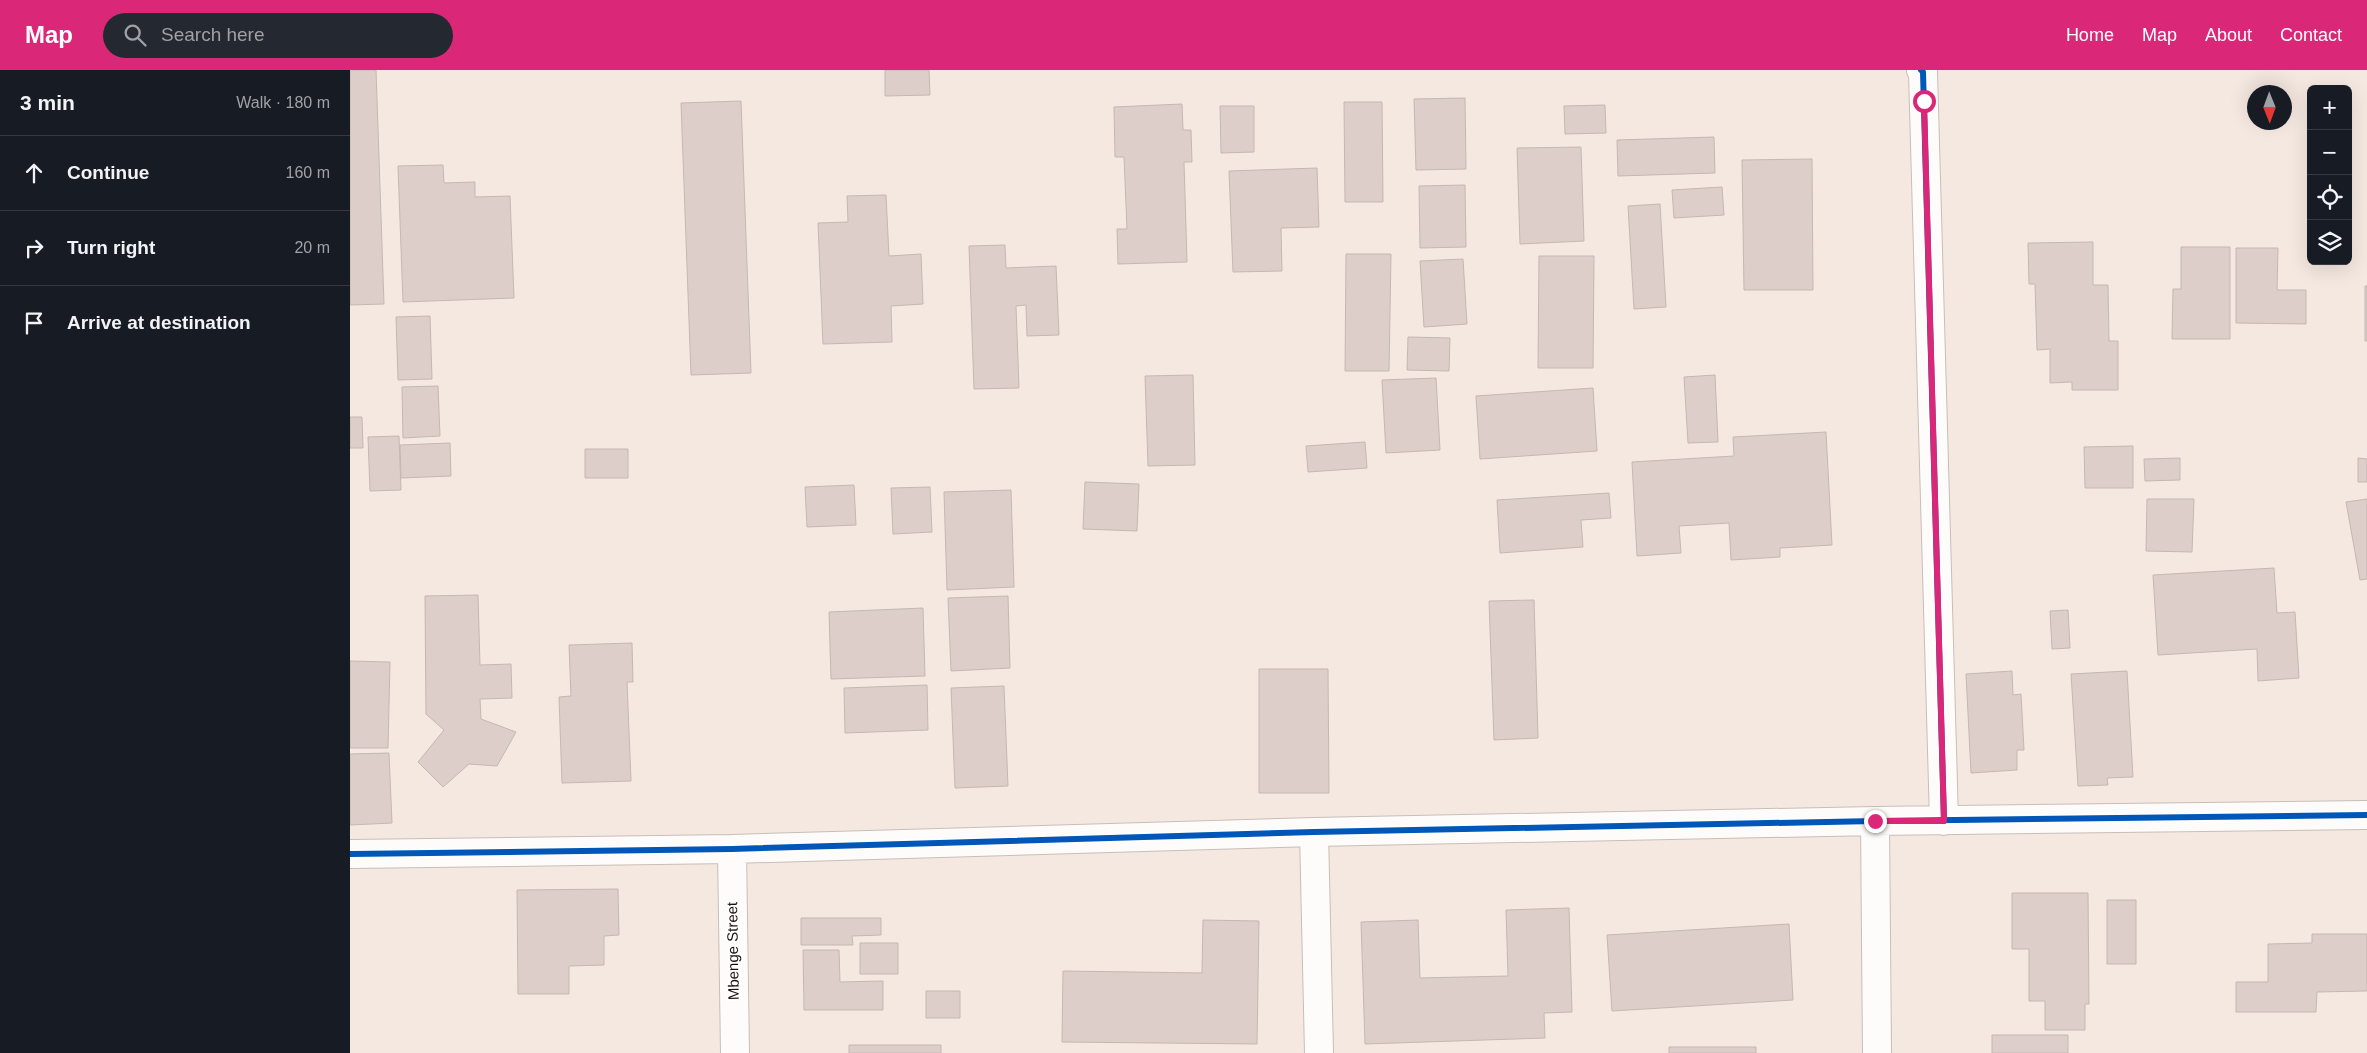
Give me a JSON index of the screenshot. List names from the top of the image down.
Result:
{
  "streets": {
    "street": ["Mbenge Street"]
  },
  "north": "bottom",
  "page": {
    "header": "Map",
    "search": "Search here",
    "nav": [
      "Home",
      "Map",
      "About",
      "Contact"
    ],
    "heading": ["3 min", "Walk · 180 m"],
    "map_buttons": ["+", "−"],
    "list": [
      ["Continue", "160 m"],
      ["Turn right", "20 m"],
      "Arrive at destination"
    ]
  }
}
